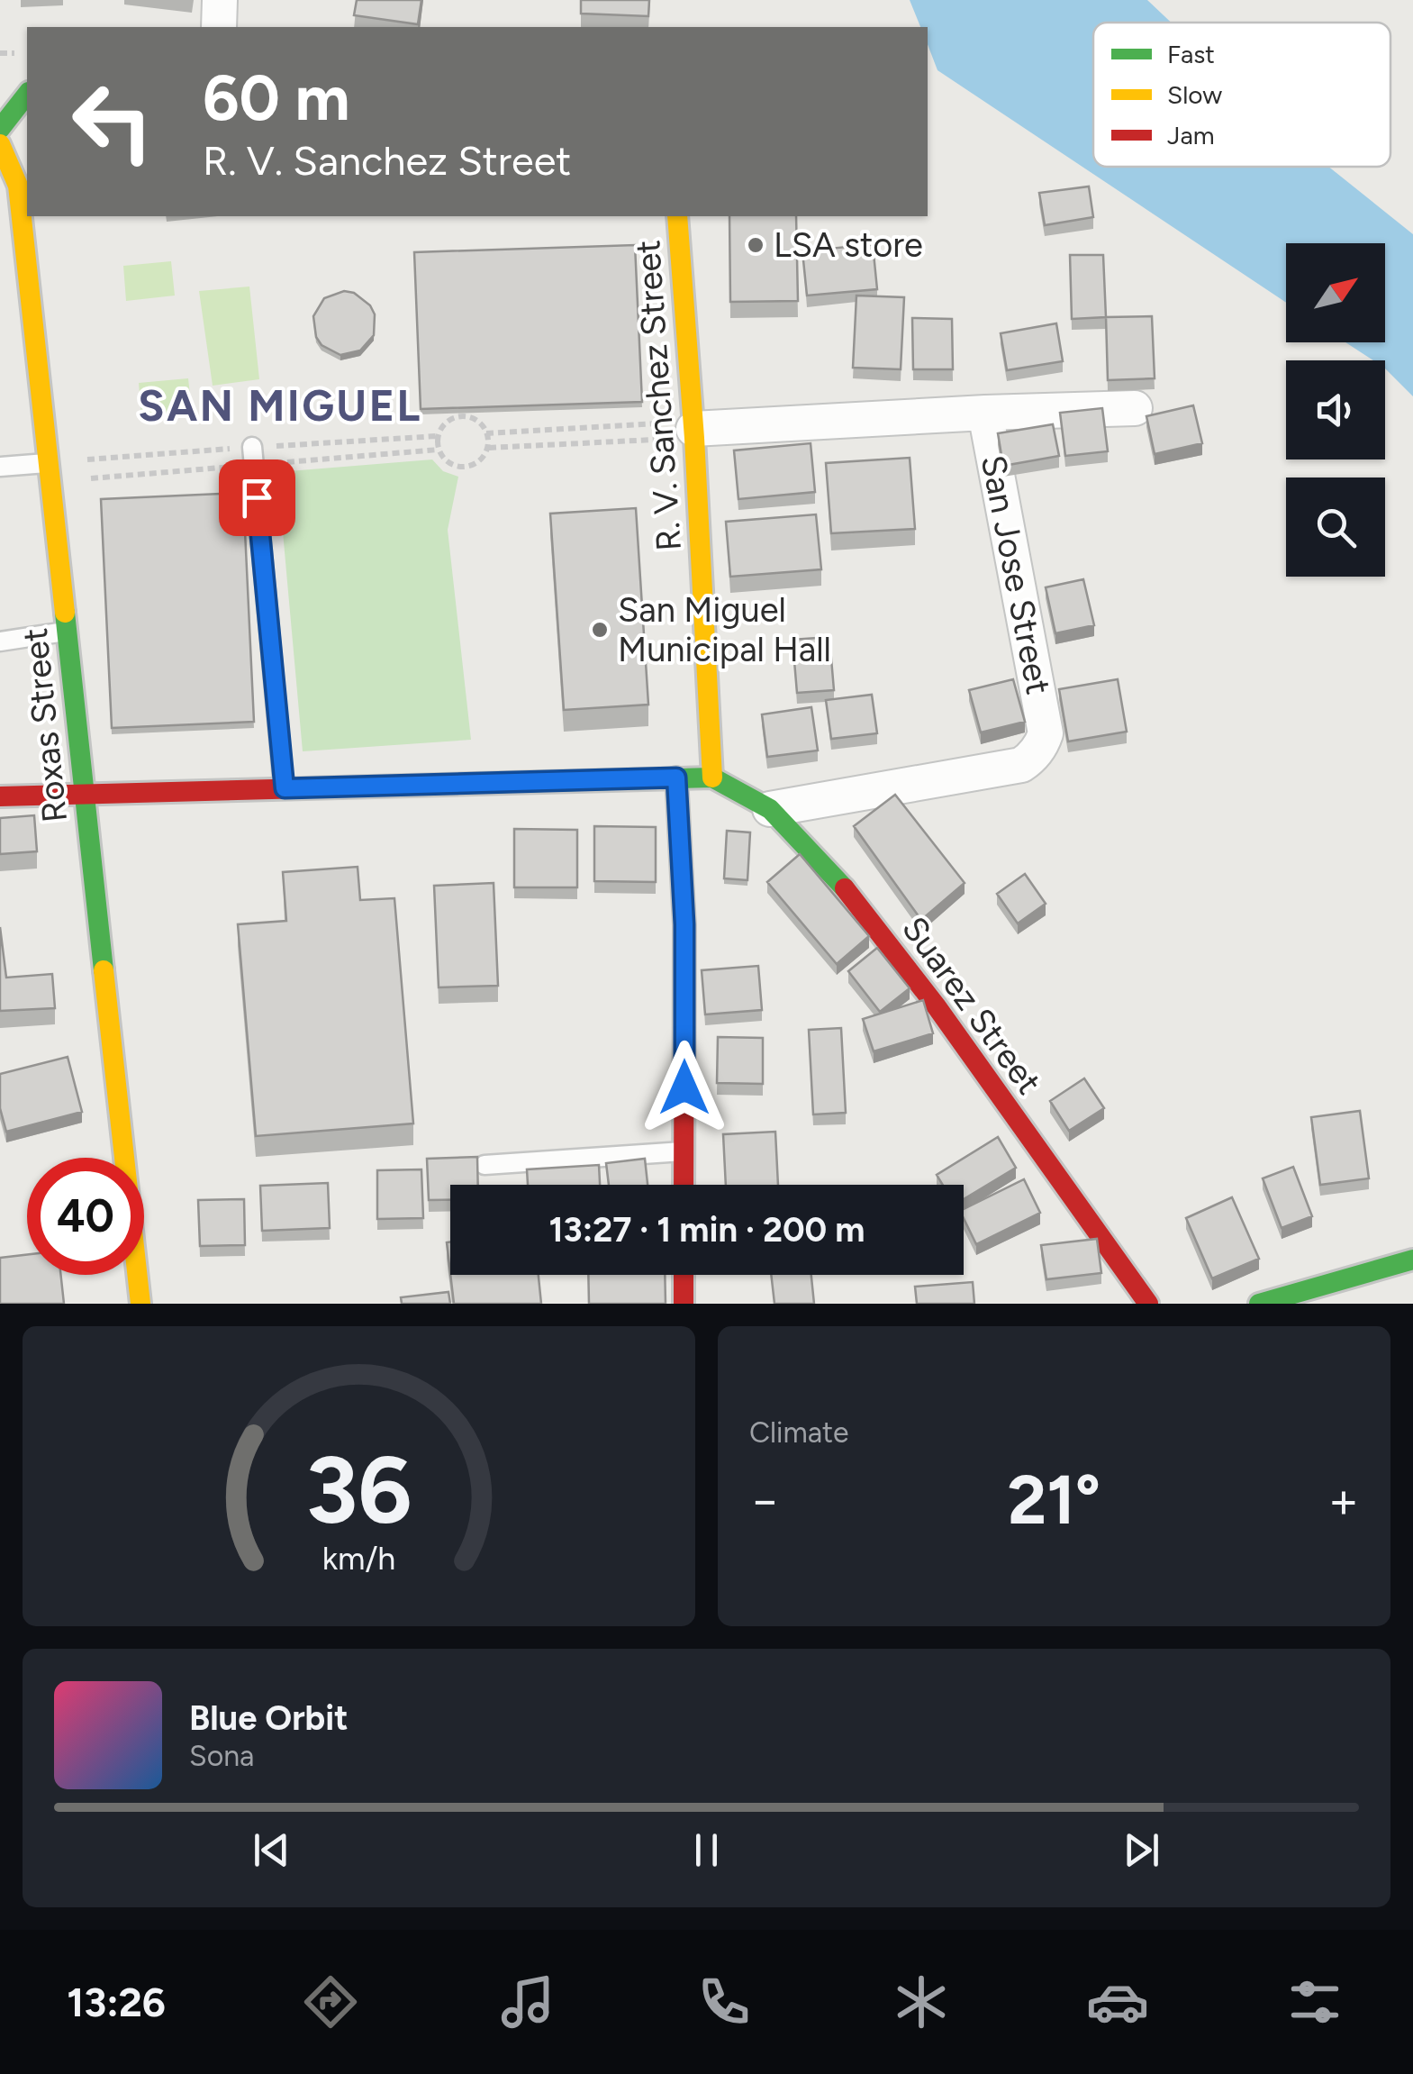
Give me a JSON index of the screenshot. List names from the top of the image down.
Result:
{
  "streets": {
    "street": [
      "R. V. Sanchez Street",
      "San Jose Street",
      "Roxas Street",
      "Suarez Street"
    ]
  },
  "crossings": [
    ["R. V. Sanchez Street", "San Jose Street"],
    ["R. V. Sanchez Street", "Suarez Street"],
    ["San Jose Street", "Suarez Street"]
  ],
  "districts": ["SAN MIGUEL"],
  "places": ["LSA store", "San Miguel Municipal Hall"],
  "legend": ["Fast", "Slow", "Jam"],
  "north": "top right",
  "page": {
    "turn": ["60 m", "R. V. Sanchez Street"],
    "limit": "40",
    "trip": "13:27 · 1 min · 200 m",
    "tile": "Climate",
    "heat": ["−", "21°", "+"],
    "song": ["Blue Orbit", "Sona"],
    "tabs": "13:26",
    "gauge": ["36", "km/h"]
  }
}
